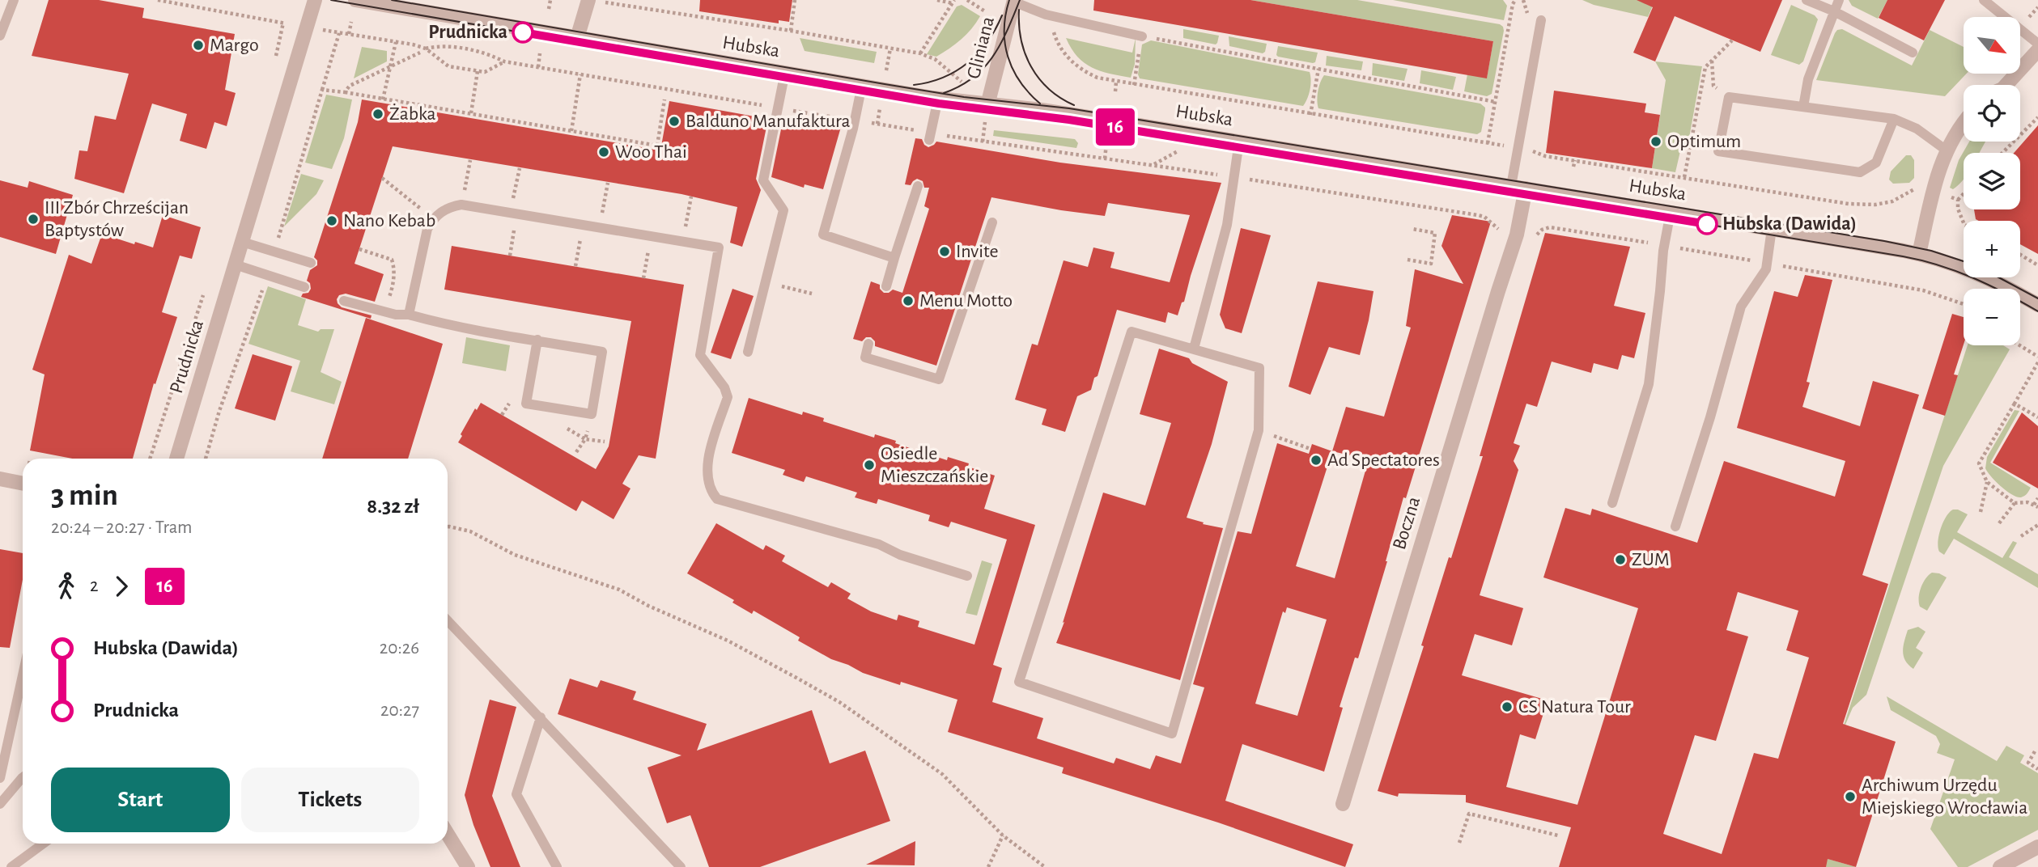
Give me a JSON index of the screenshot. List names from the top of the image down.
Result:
{
  "streets": {
    "street": [
      "Hubska",
      "Gliniana",
      "Prudnicka",
      "Boczna"
    ]
  },
  "crossings": [
    ["Hubska", "Gliniana"],
    ["Hubska", "Boczna"]
  ],
  "places": [
    "Prudnicka",
    "Margo",
    "Żabka",
    "Balduno Manufaktura",
    "Optimum",
    "Woo Thai",
    "III Zbór Chrześcijan Baptystów",
    "Nano Kebab",
    "Hubska (Dawida)",
    "Invite",
    "Menu Motto",
    "Ad Spectatores",
    "Osiedle Mieszczańskie",
    "ZUM",
    "CS Natura Tour",
    "Archiwum Urzędu Miejskiego Wrocławia"
  ],
  "lines": ["tram line 16"],
  "north": "bottom right",
  "page": {
    "on_map": "16",
    "map_buttons": ["+", "−"],
    "heading": ["3 min", "20:24 – 20:27 · Tram", "8.32 zł"],
    "legs": ["2", "16"],
    "list": [
      {
        "name": "Hubska (Dawida)",
        "value": "20:26"
      },
      {
        "name": "Prudnicka",
        "value": "20:27"
      }
    ],
    "buttons": ["Start", "Tickets"]
  }
}
